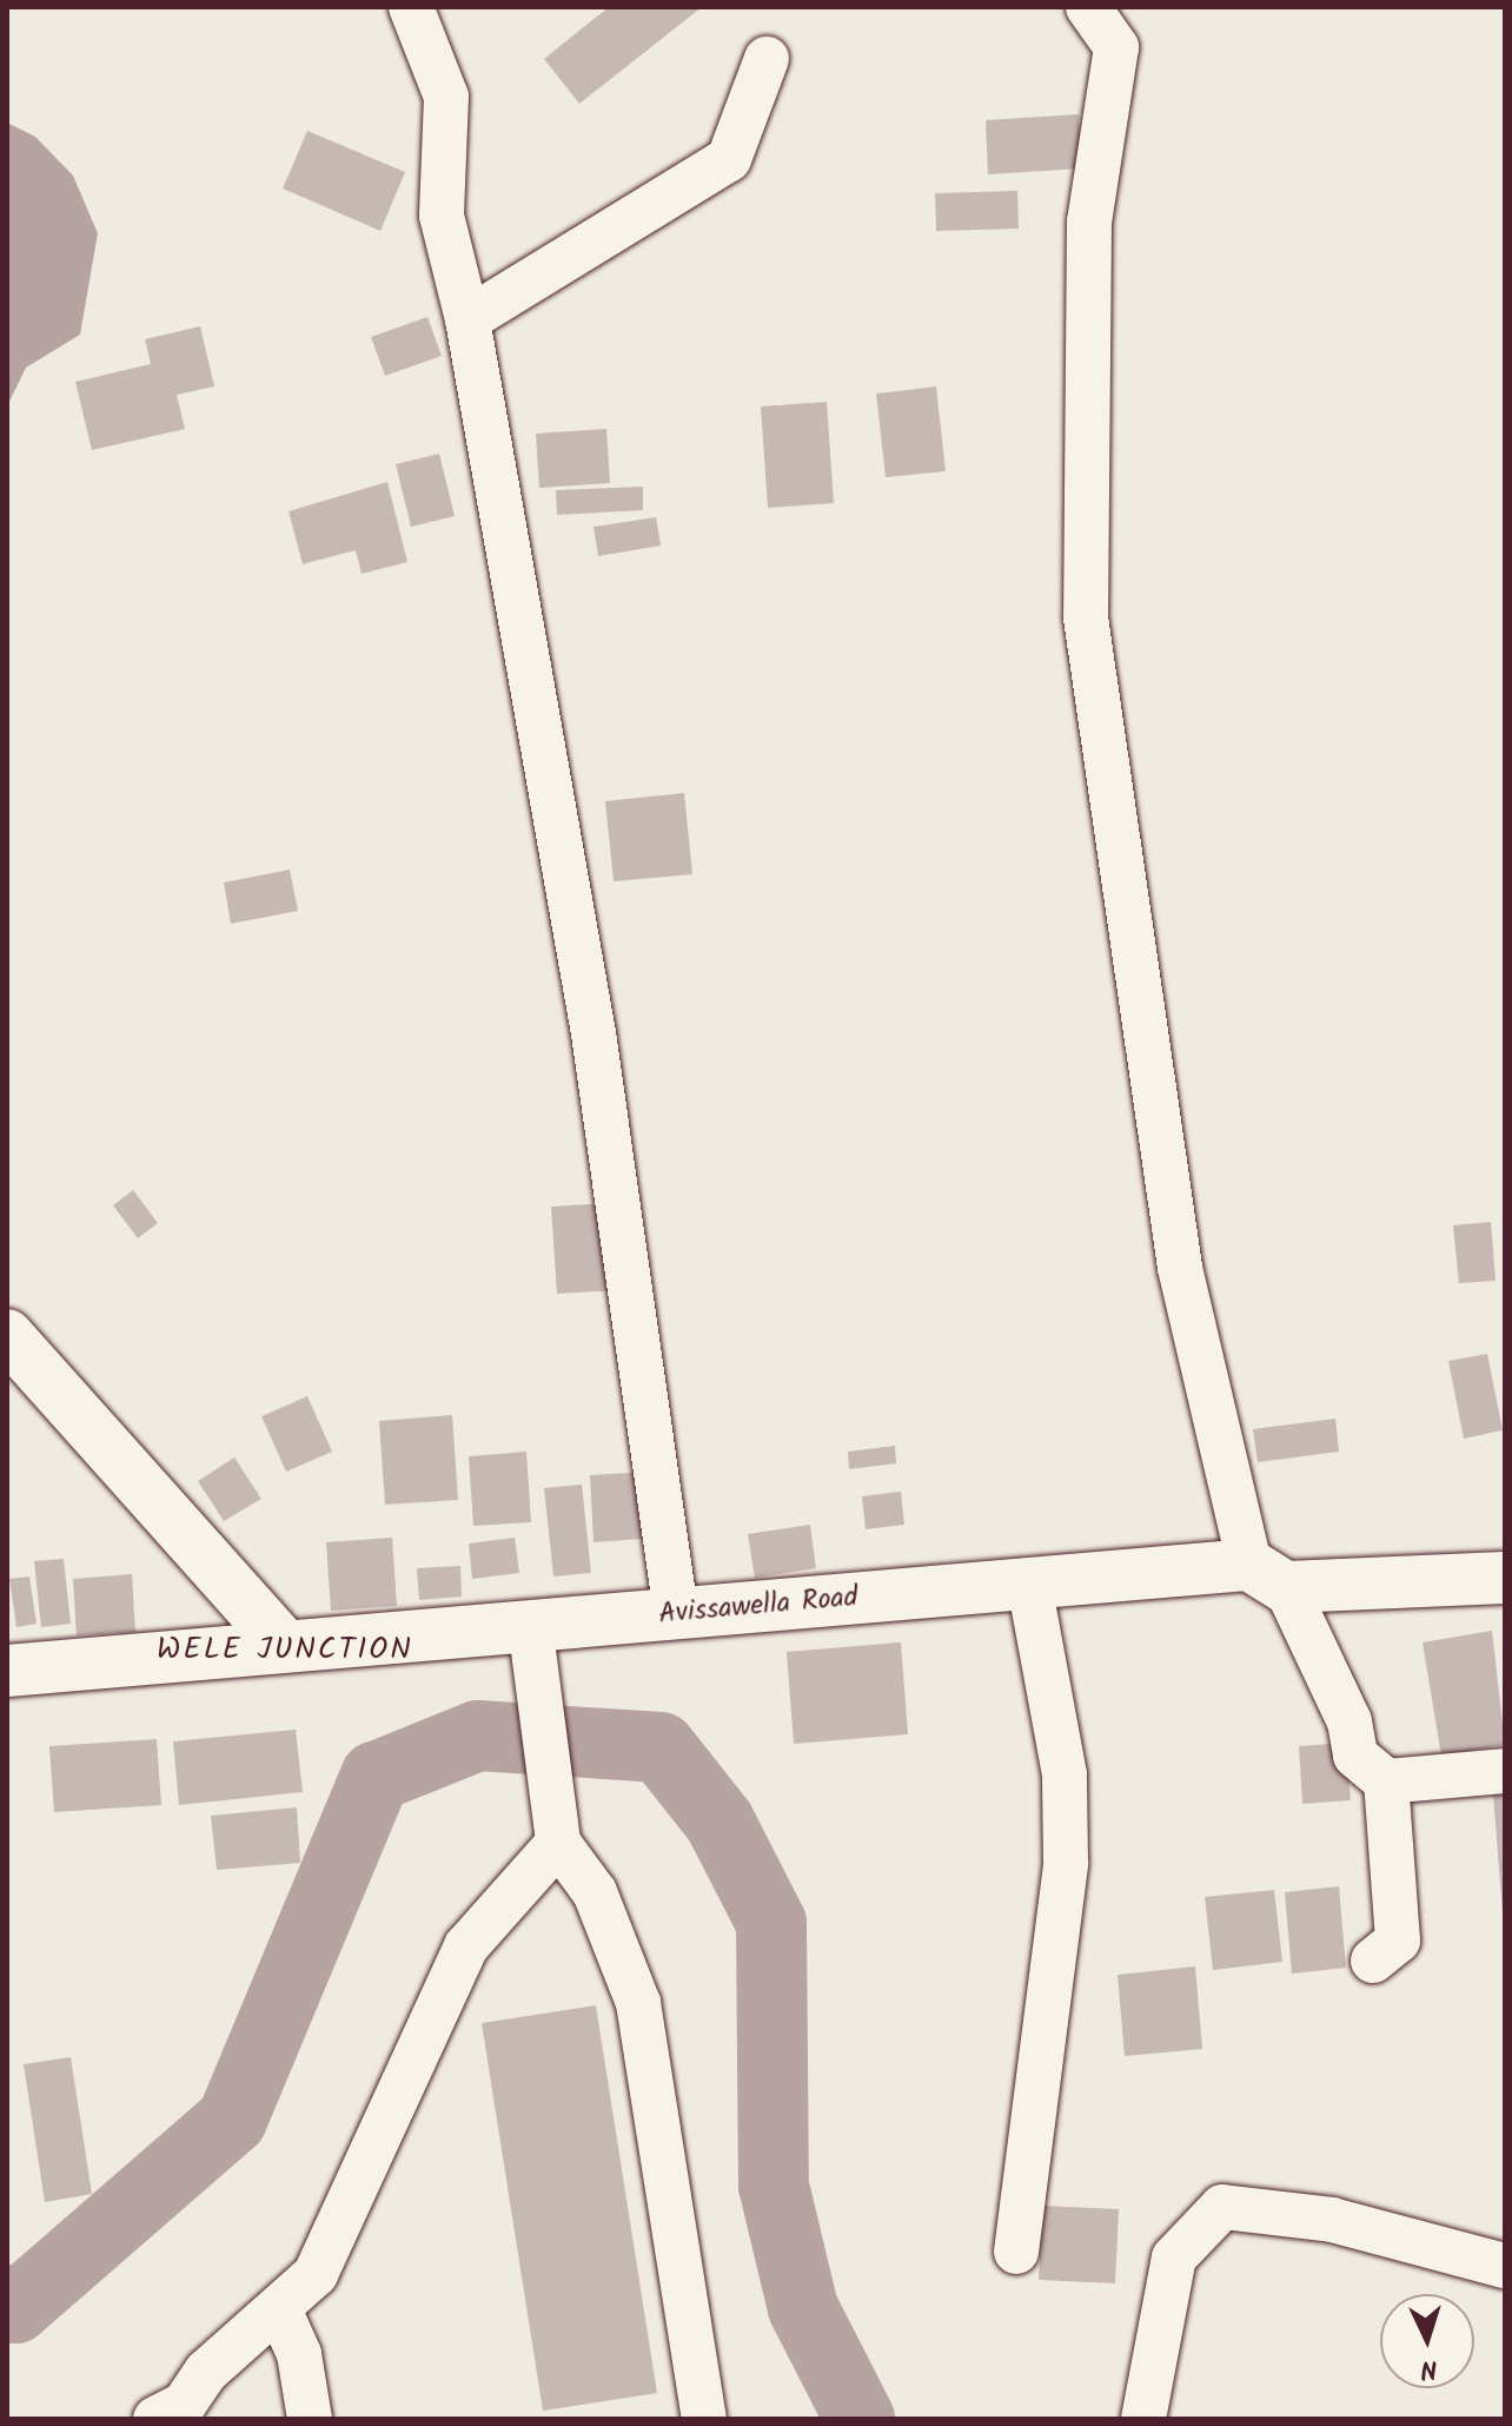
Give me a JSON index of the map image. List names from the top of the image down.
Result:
{
  "streets": {
    "main road": ["Avissawella Road"]
  },
  "districts": ["WELE JUNCTION"],
  "north": "bottom"
}
